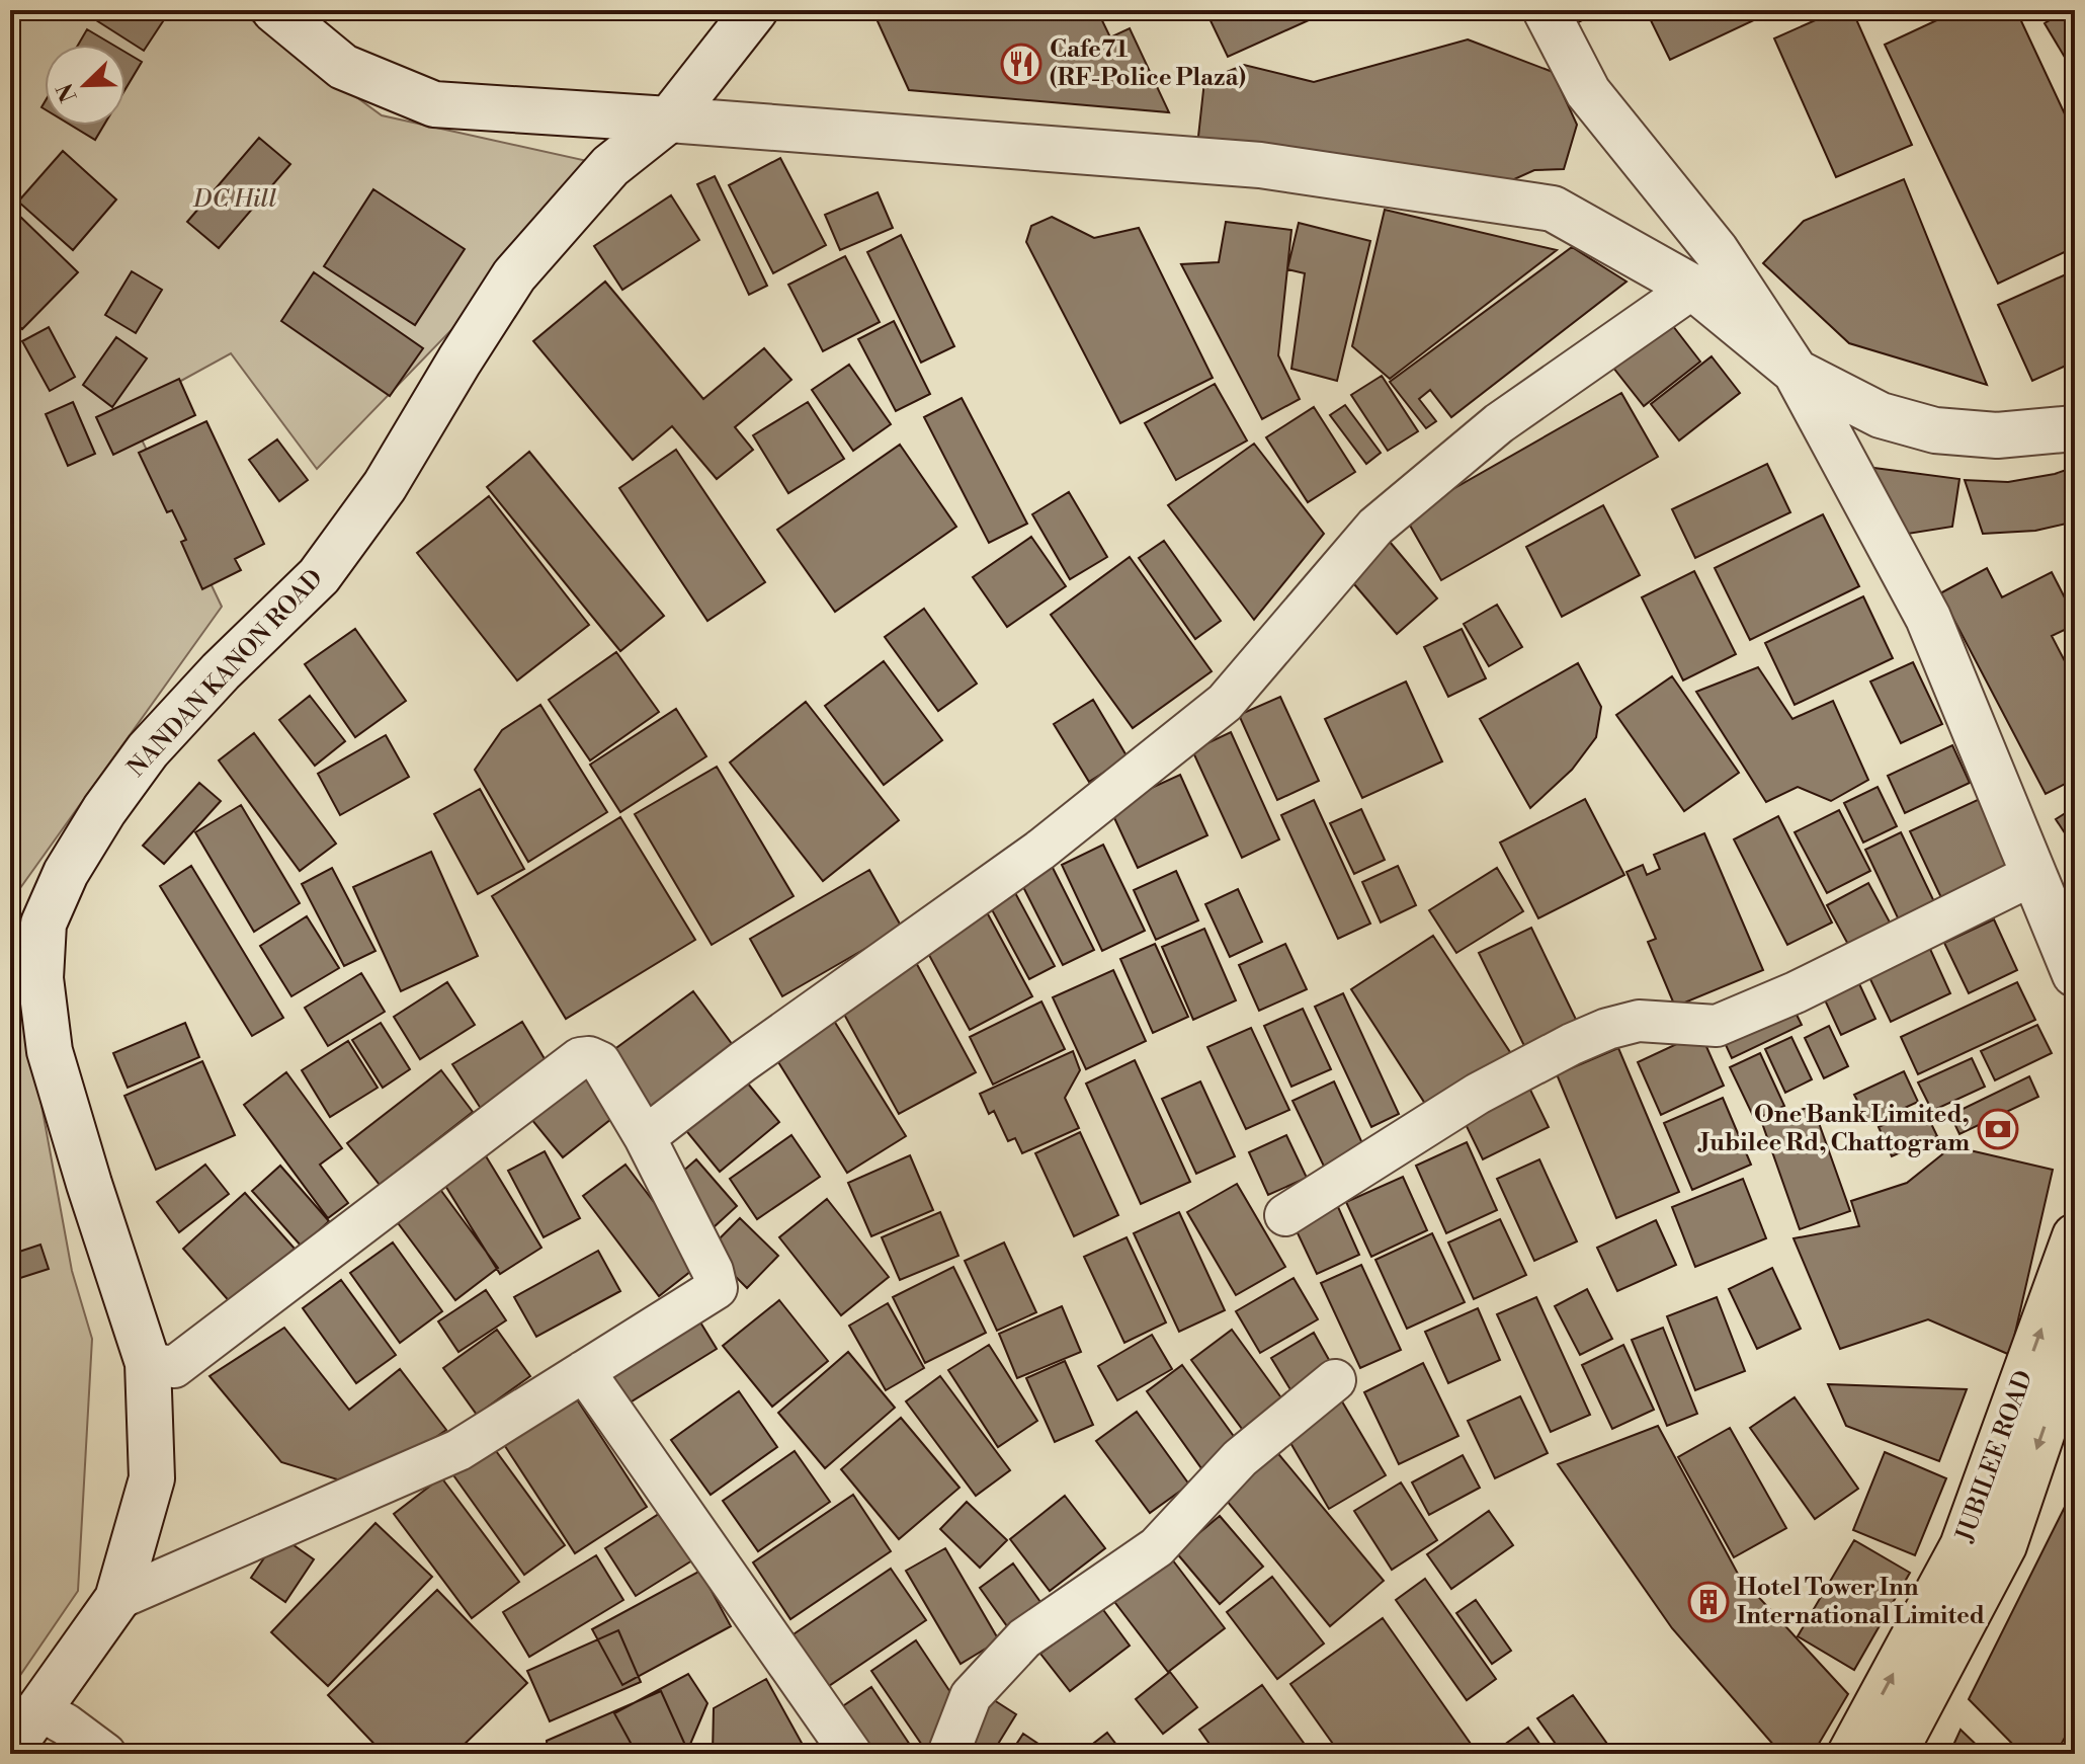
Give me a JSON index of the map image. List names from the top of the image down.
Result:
{
  "streets": {
    "main road": ["JUBILEE ROAD"],
    "street": ["NANDAN KANON ROAD"]
  },
  "parks": ["DC Hill"],
  "places": {
    "restaurant": ["Cafe71 (RF-Police Plaza)"],
    "bank": ["One Bank Limited, Jubilee Rd, Chattogram"],
    "building": ["Hotel Tower Inn International Limited"]
  },
  "north": "bottom left"
}
